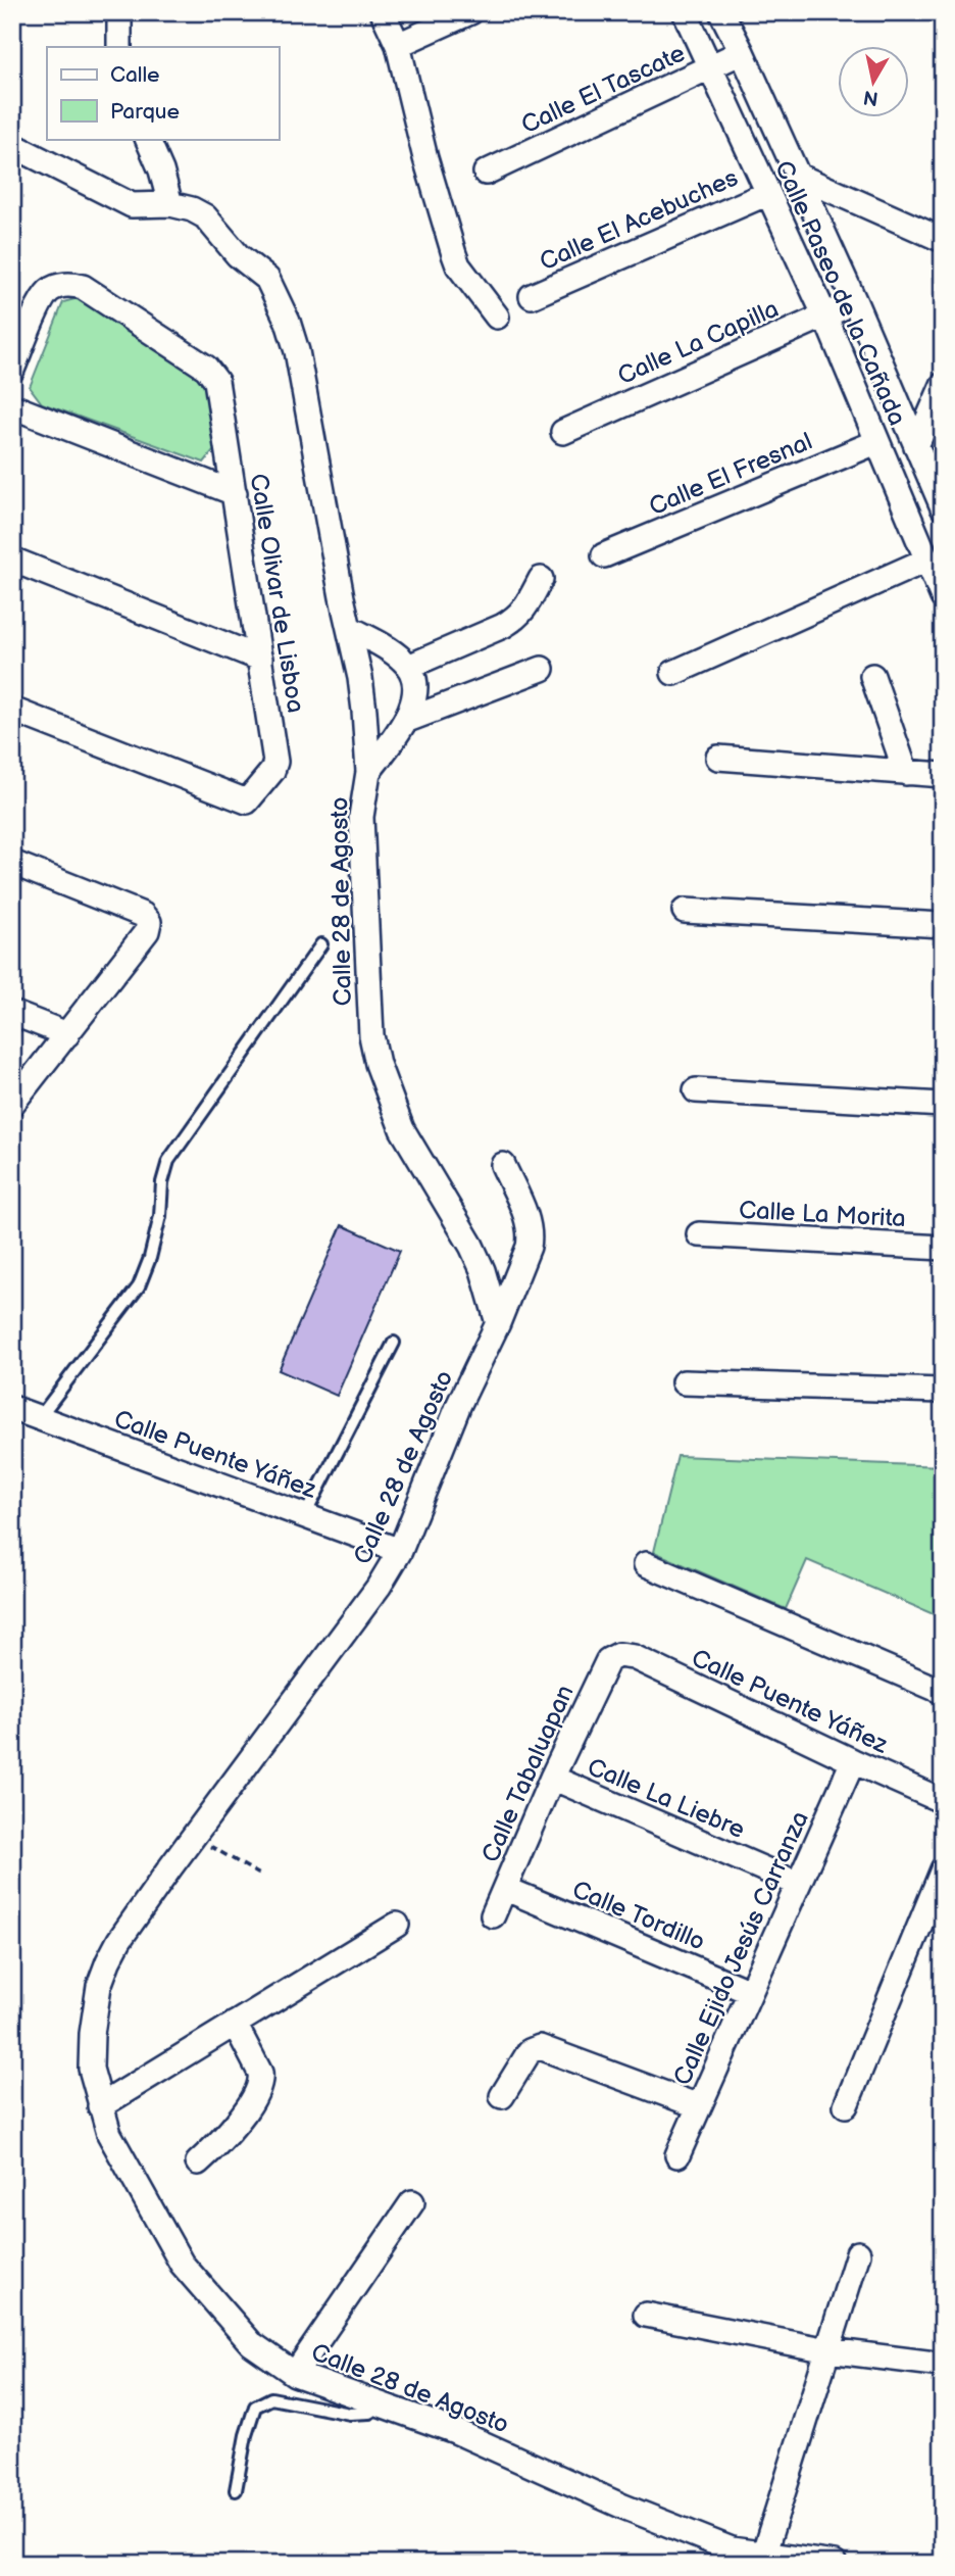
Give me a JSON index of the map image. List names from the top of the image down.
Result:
{
  "streets": {
    "street": [
      "Calle El Tascate",
      "Calle El Acebuches",
      "Calle Paseo de la Cañada",
      "Calle La Capilla",
      "Calle El Fresnal",
      "Calle Olivar de Lisboa",
      "Calle 28 de Agosto",
      "Calle La Morita",
      "Calle Puente Yáñez",
      "Calle Tabaluapan",
      "Calle La Liebre",
      "Calle Tordillo",
      "Calle Ejido Jesús Carranza"
    ]
  },
  "crossings": [
    ["Calle El Tascate", "Calle Paseo de la Cañada"],
    ["Calle El Acebuches", "Calle Paseo de la Cañada"],
    ["Calle Paseo de la Cañada", "Calle La Capilla"],
    ["Calle Paseo de la Cañada", "Calle El Fresnal"],
    ["Calle 28 de Agosto", "Calle Puente Yáñez"],
    ["Calle Puente Yáñez", "Calle Tabaluapan"],
    ["Calle Puente Yáñez", "Calle Ejido Jesús Carranza"],
    ["Calle Tabaluapan", "Calle La Liebre"],
    ["Calle Tabaluapan", "Calle Tordillo"],
    ["Calle La Liebre", "Calle Ejido Jesús Carranza"],
    ["Calle Tordillo", "Calle Ejido Jesús Carranza"]
  ],
  "legend": ["Calle", "Parque"],
  "north": "bottom"
}
